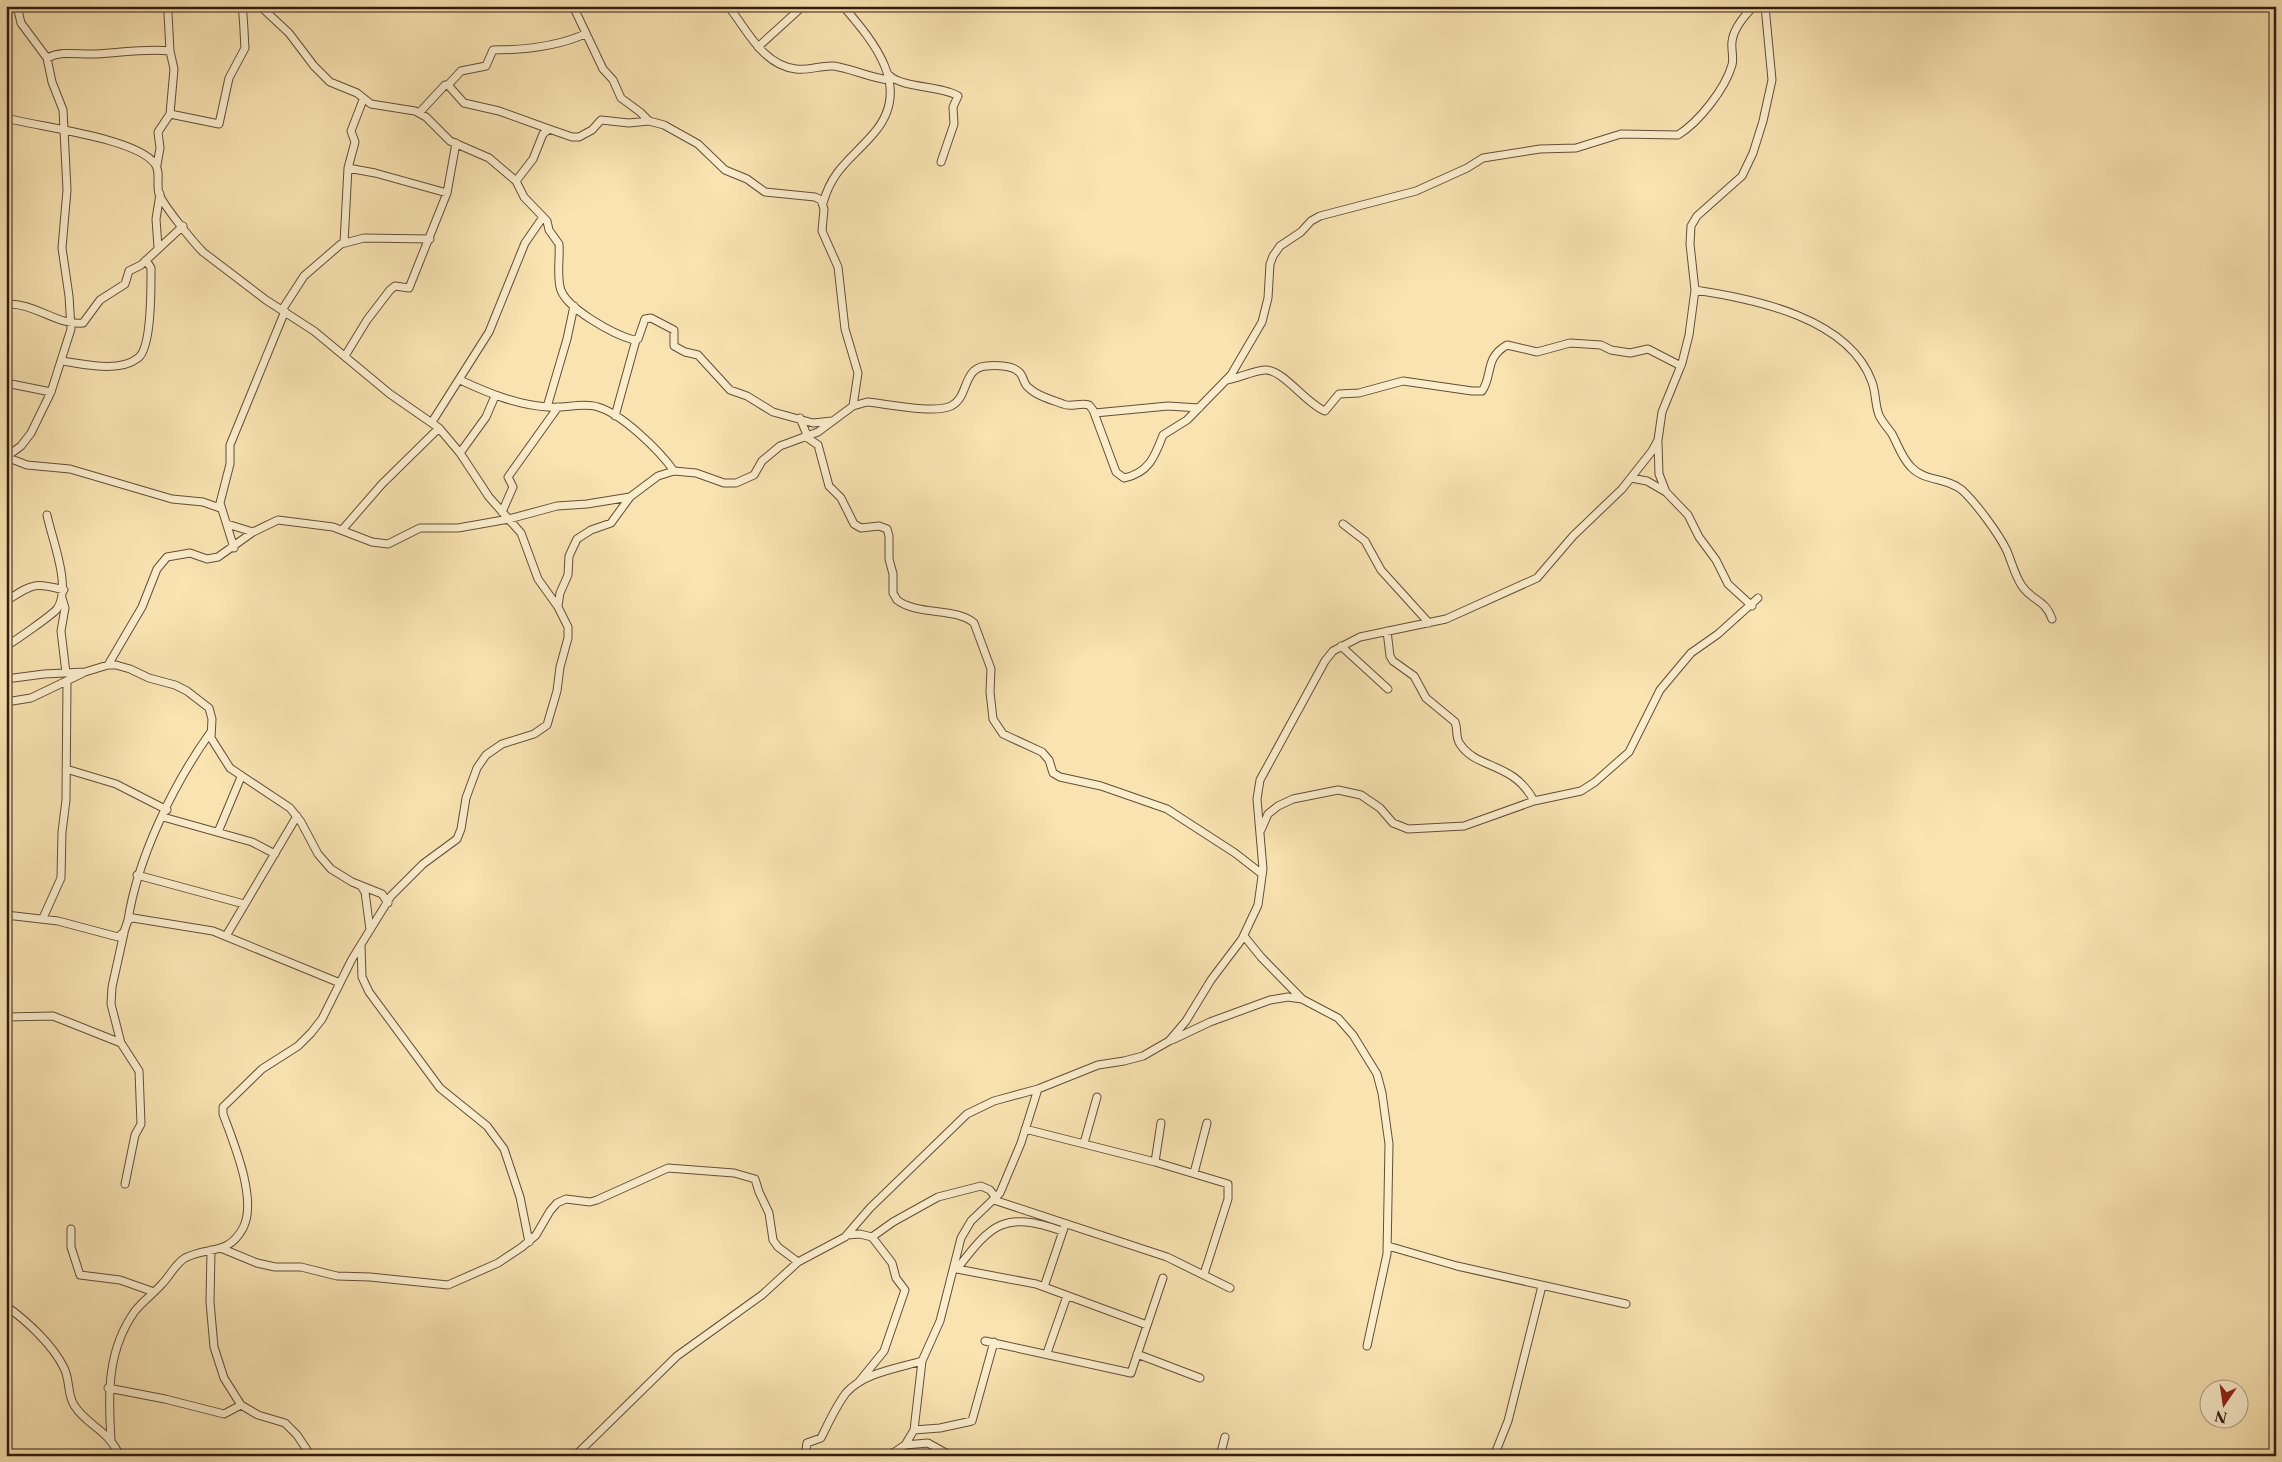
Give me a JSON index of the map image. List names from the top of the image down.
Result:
{
  "north": "bottom"
}
